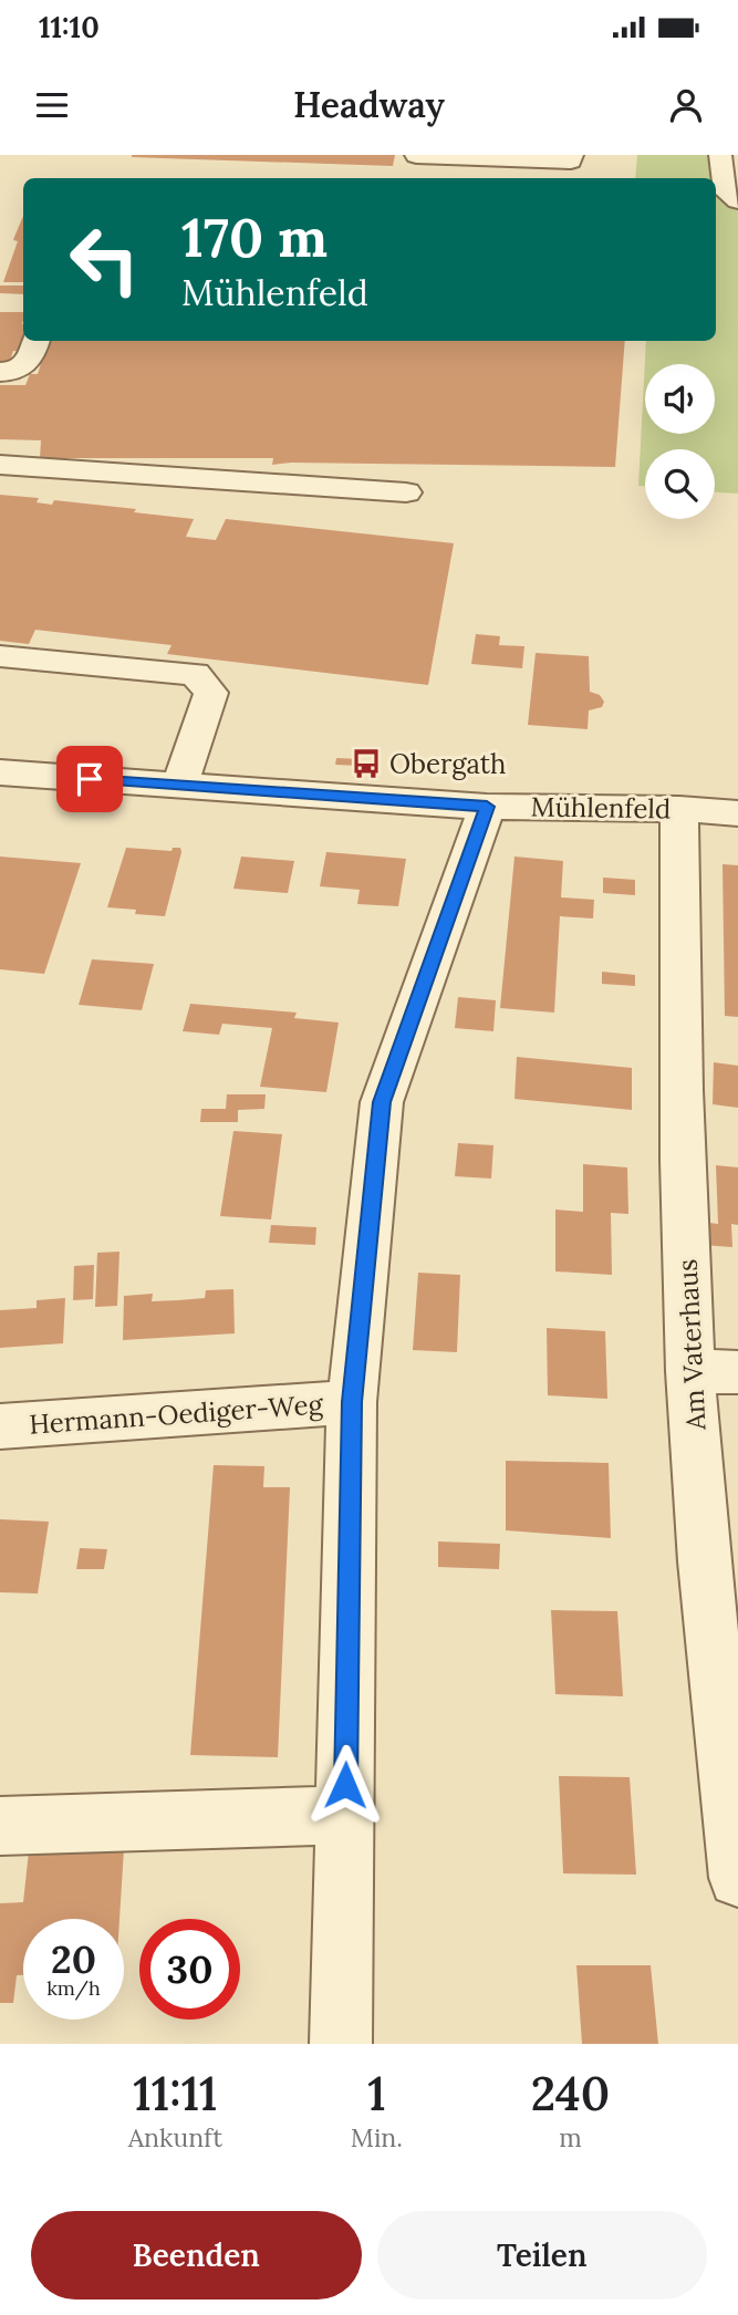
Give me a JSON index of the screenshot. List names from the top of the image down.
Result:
{
  "streets": {
    "street": ["Mühlenfeld", "Am Vaterhaus", "Hermann-Oediger-Weg"]
  },
  "crossings": [
    ["Mühlenfeld", "Am Vaterhaus"]
  ],
  "places": {
    "bus stop": ["Obergath"]
  },
  "page": {
    "status": "11:10",
    "header": "Headway",
    "turn": ["170 m", "Mühlenfeld"],
    "speed": "20 km/h",
    "limit": "30",
    "eta": [
      "11:11",
      "Ankunft",
      "1",
      "Min.",
      "240",
      "m"
    ],
    "buttons": ["Beenden", "Teilen"]
  }
}
